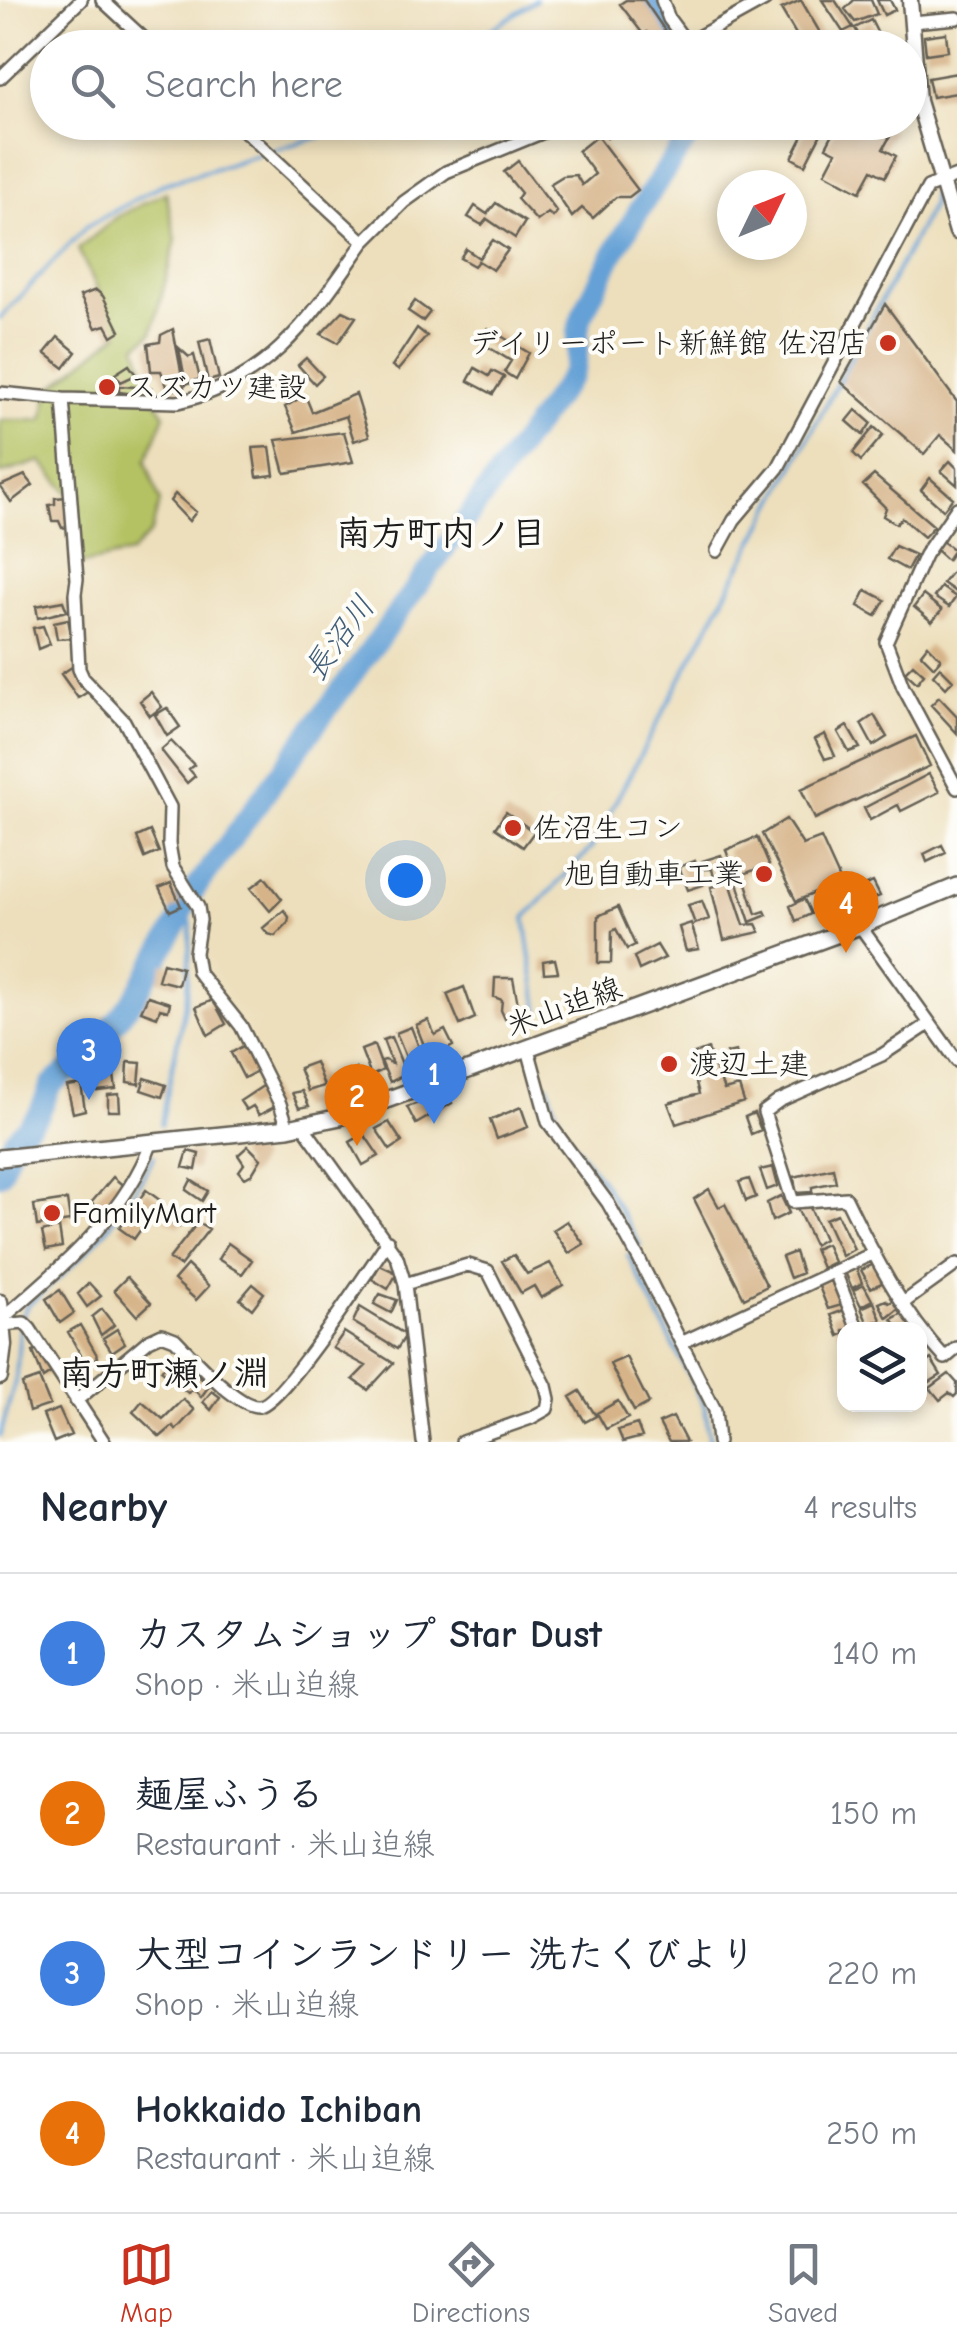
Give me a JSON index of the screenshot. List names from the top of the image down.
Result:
{
  "streets": {
    "main road": ["米山迫線"]
  },
  "districts": ["南方町内ノ目", "南方町瀬ノ淵"],
  "water": ["長沼川"],
  "places": [
    "デイリーポート新鮮館 佐沼店",
    "スズカツ建設",
    "佐沼生コン",
    "旭自動車工業",
    "渡辺土建",
    "FamilyMart"
  ],
  "north": "top right",
  "page": {
    "search": "Search here",
    "pins": [
      "4",
      "3",
      "1",
      "2"
    ],
    "heading": ["Nearby", "4 results"],
    "list": [
      {
        "mark": "1",
        "name": "カスタムショップ Star Dust",
        "note": "Shop · 米山迫線",
        "value": "140 m"
      },
      {
        "mark": "2",
        "name": "麺屋ふうる",
        "note": "Restaurant · 米山迫線",
        "value": "150 m"
      },
      {
        "mark": "3",
        "name": "大型コインランドリー 洗たくびより",
        "note": "Shop · 米山迫線",
        "value": "220 m"
      },
      {
        "mark": "4",
        "name": "Hokkaido Ichiban",
        "note": "Restaurant · 米山迫線",
        "value": "250 m"
      }
    ],
    "nav": ["Map", "Directions", "Saved"]
  }
}
